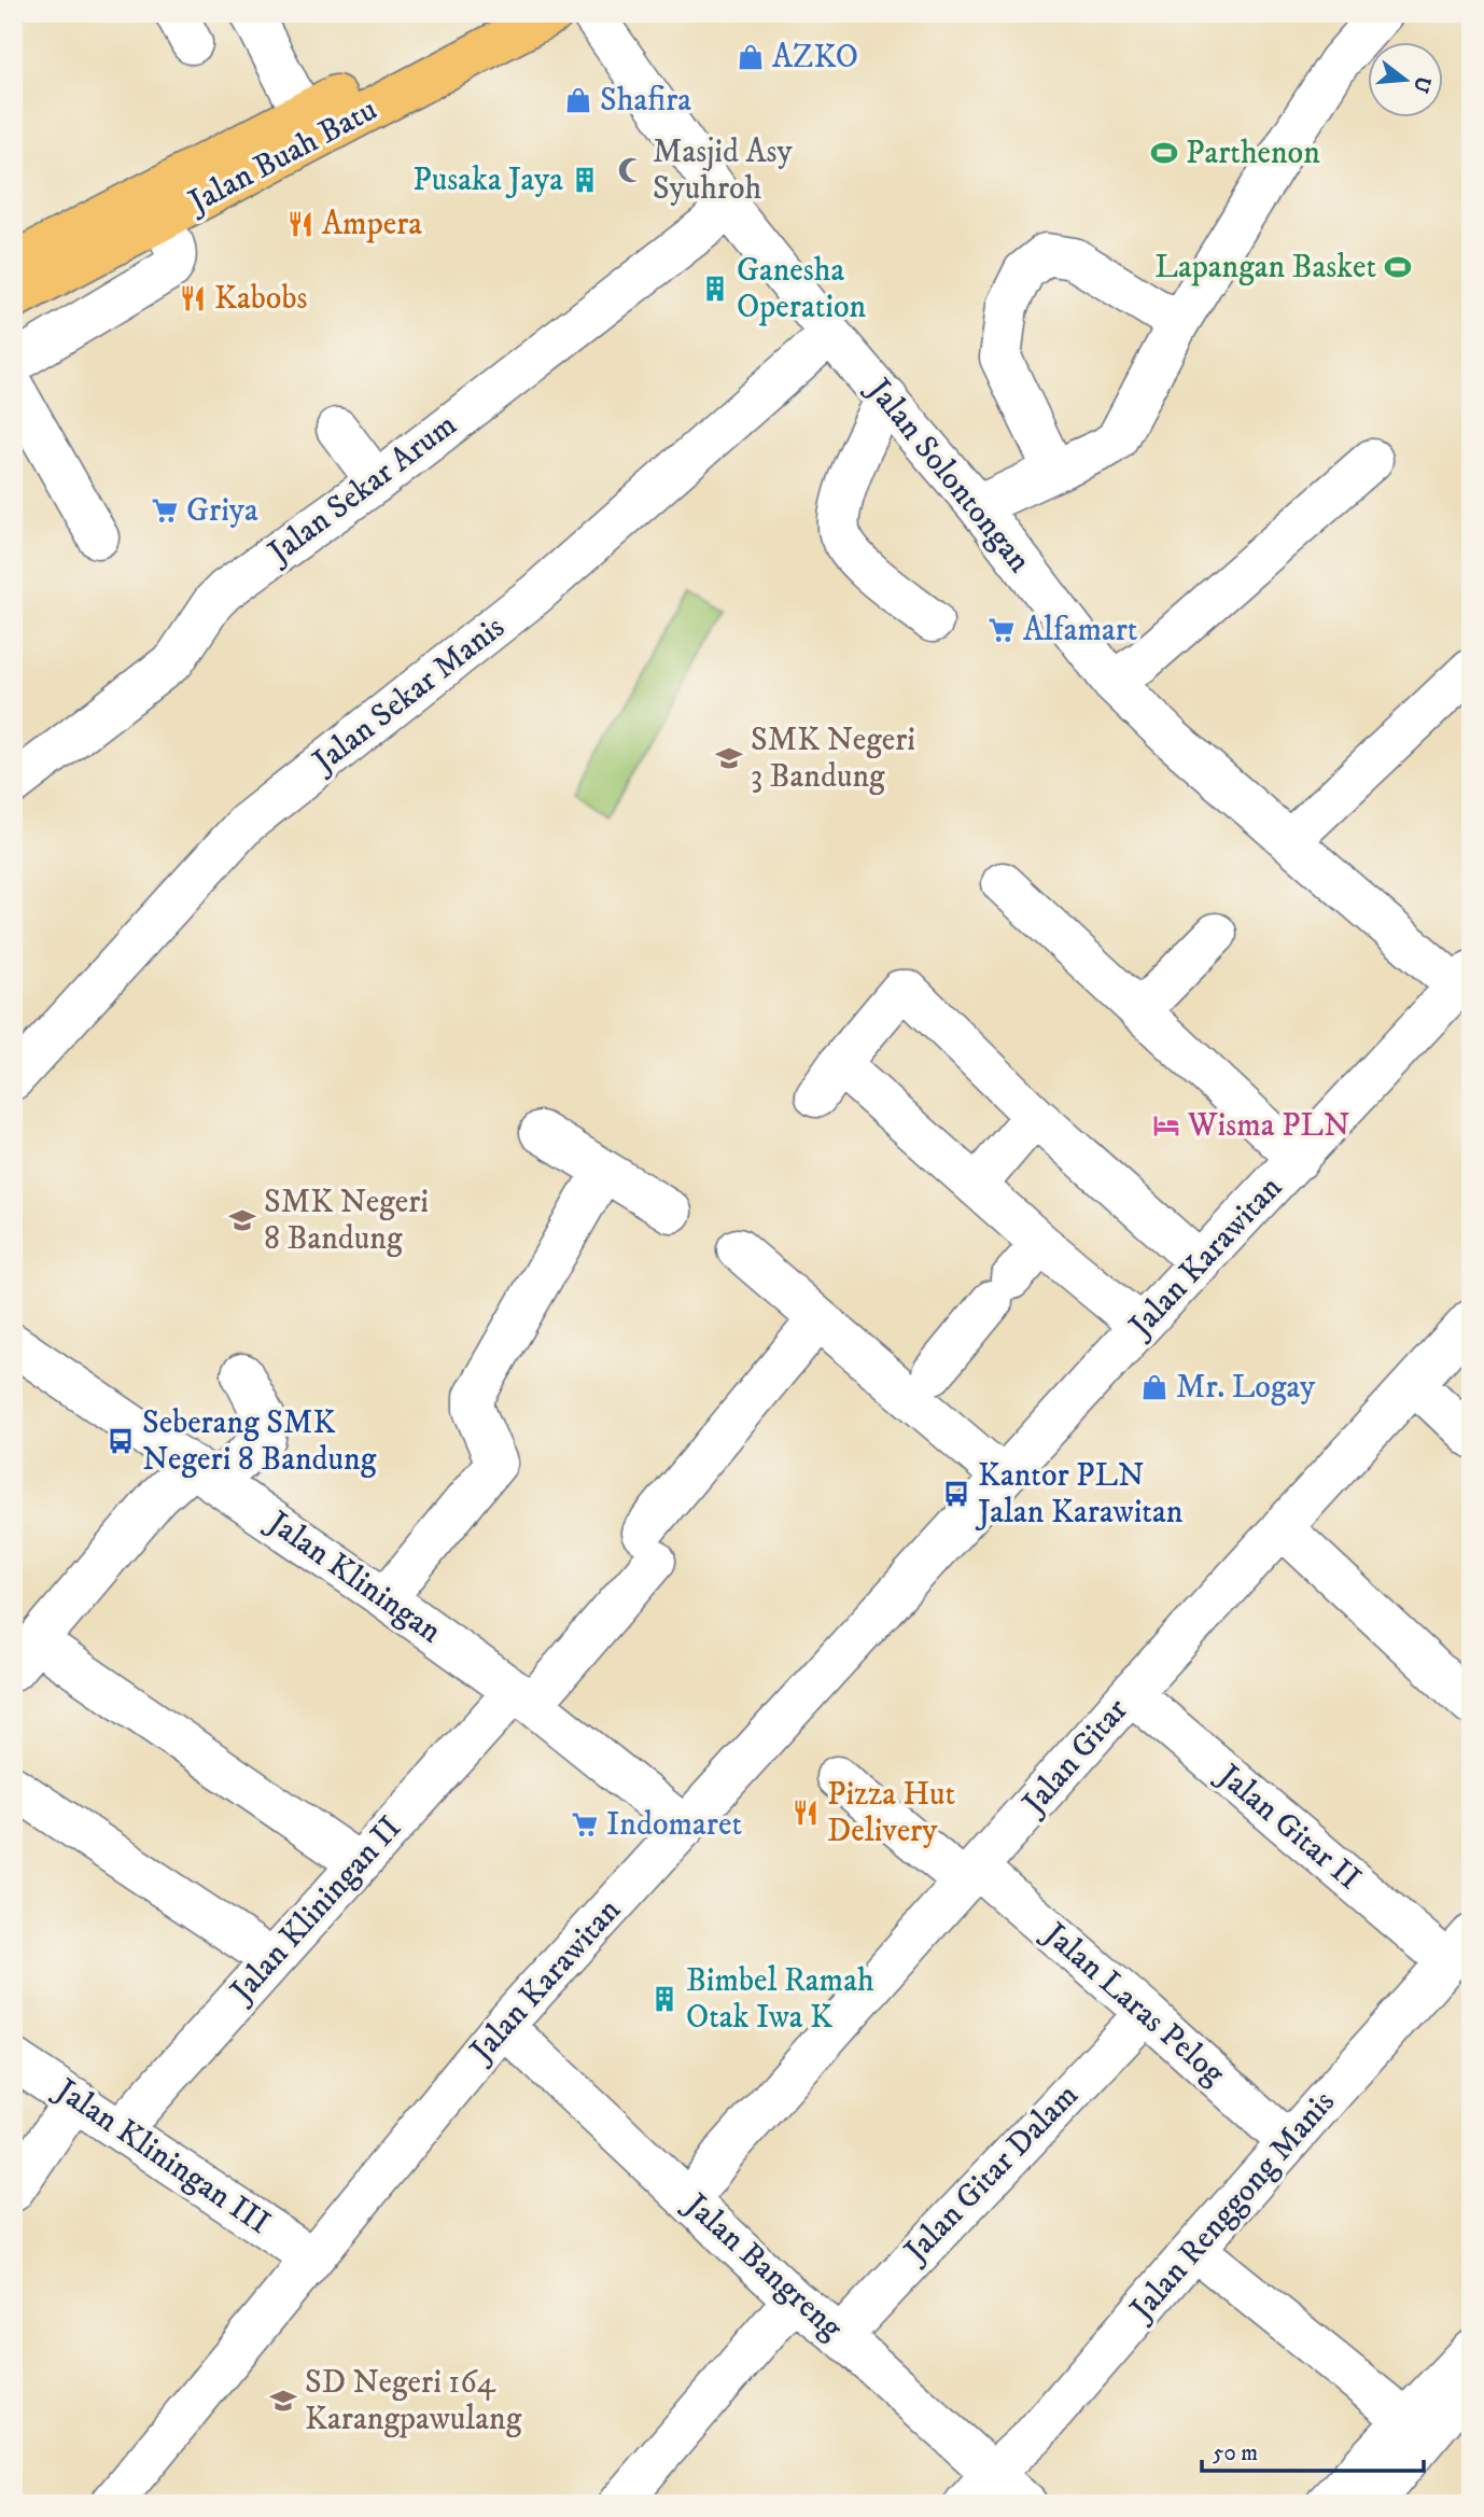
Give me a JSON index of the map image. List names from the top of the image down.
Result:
{
  "streets": {
    "main road": ["Jalan Buah Batu"],
    "street": [
      "Jalan Solontongan",
      "Jalan Sekar Arum",
      "Jalan Sekar Manis",
      "Jalan Karawitan",
      "Jalan Kliningan",
      "Jalan Gitar",
      "Jalan Gitar II",
      "Jalan Kliningan II",
      "Jalan Laras Pelog",
      "Jalan Kliningan III",
      "Jalan Gitar Dalam",
      "Jalan Renggong Manis",
      "Jalan Bangreng"
    ]
  },
  "crossings": [
    ["Jalan Solontongan", "Jalan Sekar Arum"],
    ["Jalan Solontongan", "Jalan Sekar Manis"],
    ["Jalan Solontongan", "Jalan Karawitan"],
    ["Jalan Karawitan", "Jalan Kliningan"],
    ["Jalan Karawitan", "Jalan Kliningan III"],
    ["Jalan Karawitan", "Jalan Bangreng"],
    ["Jalan Kliningan", "Jalan Kliningan II"],
    ["Jalan Gitar", "Jalan Gitar II"],
    ["Jalan Gitar", "Jalan Laras Pelog"],
    ["Jalan Gitar", "Jalan Bangreng"],
    ["Jalan Gitar II", "Jalan Renggong Manis"],
    ["Jalan Kliningan II", "Jalan Kliningan III"],
    ["Jalan Laras Pelog", "Jalan Gitar Dalam"],
    ["Jalan Laras Pelog", "Jalan Renggong Manis"],
    ["Jalan Gitar Dalam", "Jalan Bangreng"],
    ["Jalan Renggong Manis", "Jalan Bangreng"]
  ],
  "places": {
    "shop": ["AZKO", "Shafira", "Mr. Logay"],
    "sports": ["Parthenon", "Lapangan Basket"],
    "mosque": ["Masjid Asy Syuhroh"],
    "building": ["Pusaka Jaya", "Ganesha Operation", "Bimbel Ramah Otak Iwa K"],
    "restaurant": ["Ampera", "Kabobs", "Pizza Hut Delivery"],
    "supermarket": ["Griya", "Alfamart", "Indomaret"],
    "school or university": ["SMK Negeri 3 Bandung", "SMK Negeri 8 Bandung", "SD Negeri 164 Karangpawulang"],
    "hotel": ["Wisma PLN"],
    "bus stop": ["Seberang SMK Negeri 8 Bandung", "Kantor PLN Jalan Karawitan"]
  },
  "scale_bar": "50 m",
  "north": "right"
}
